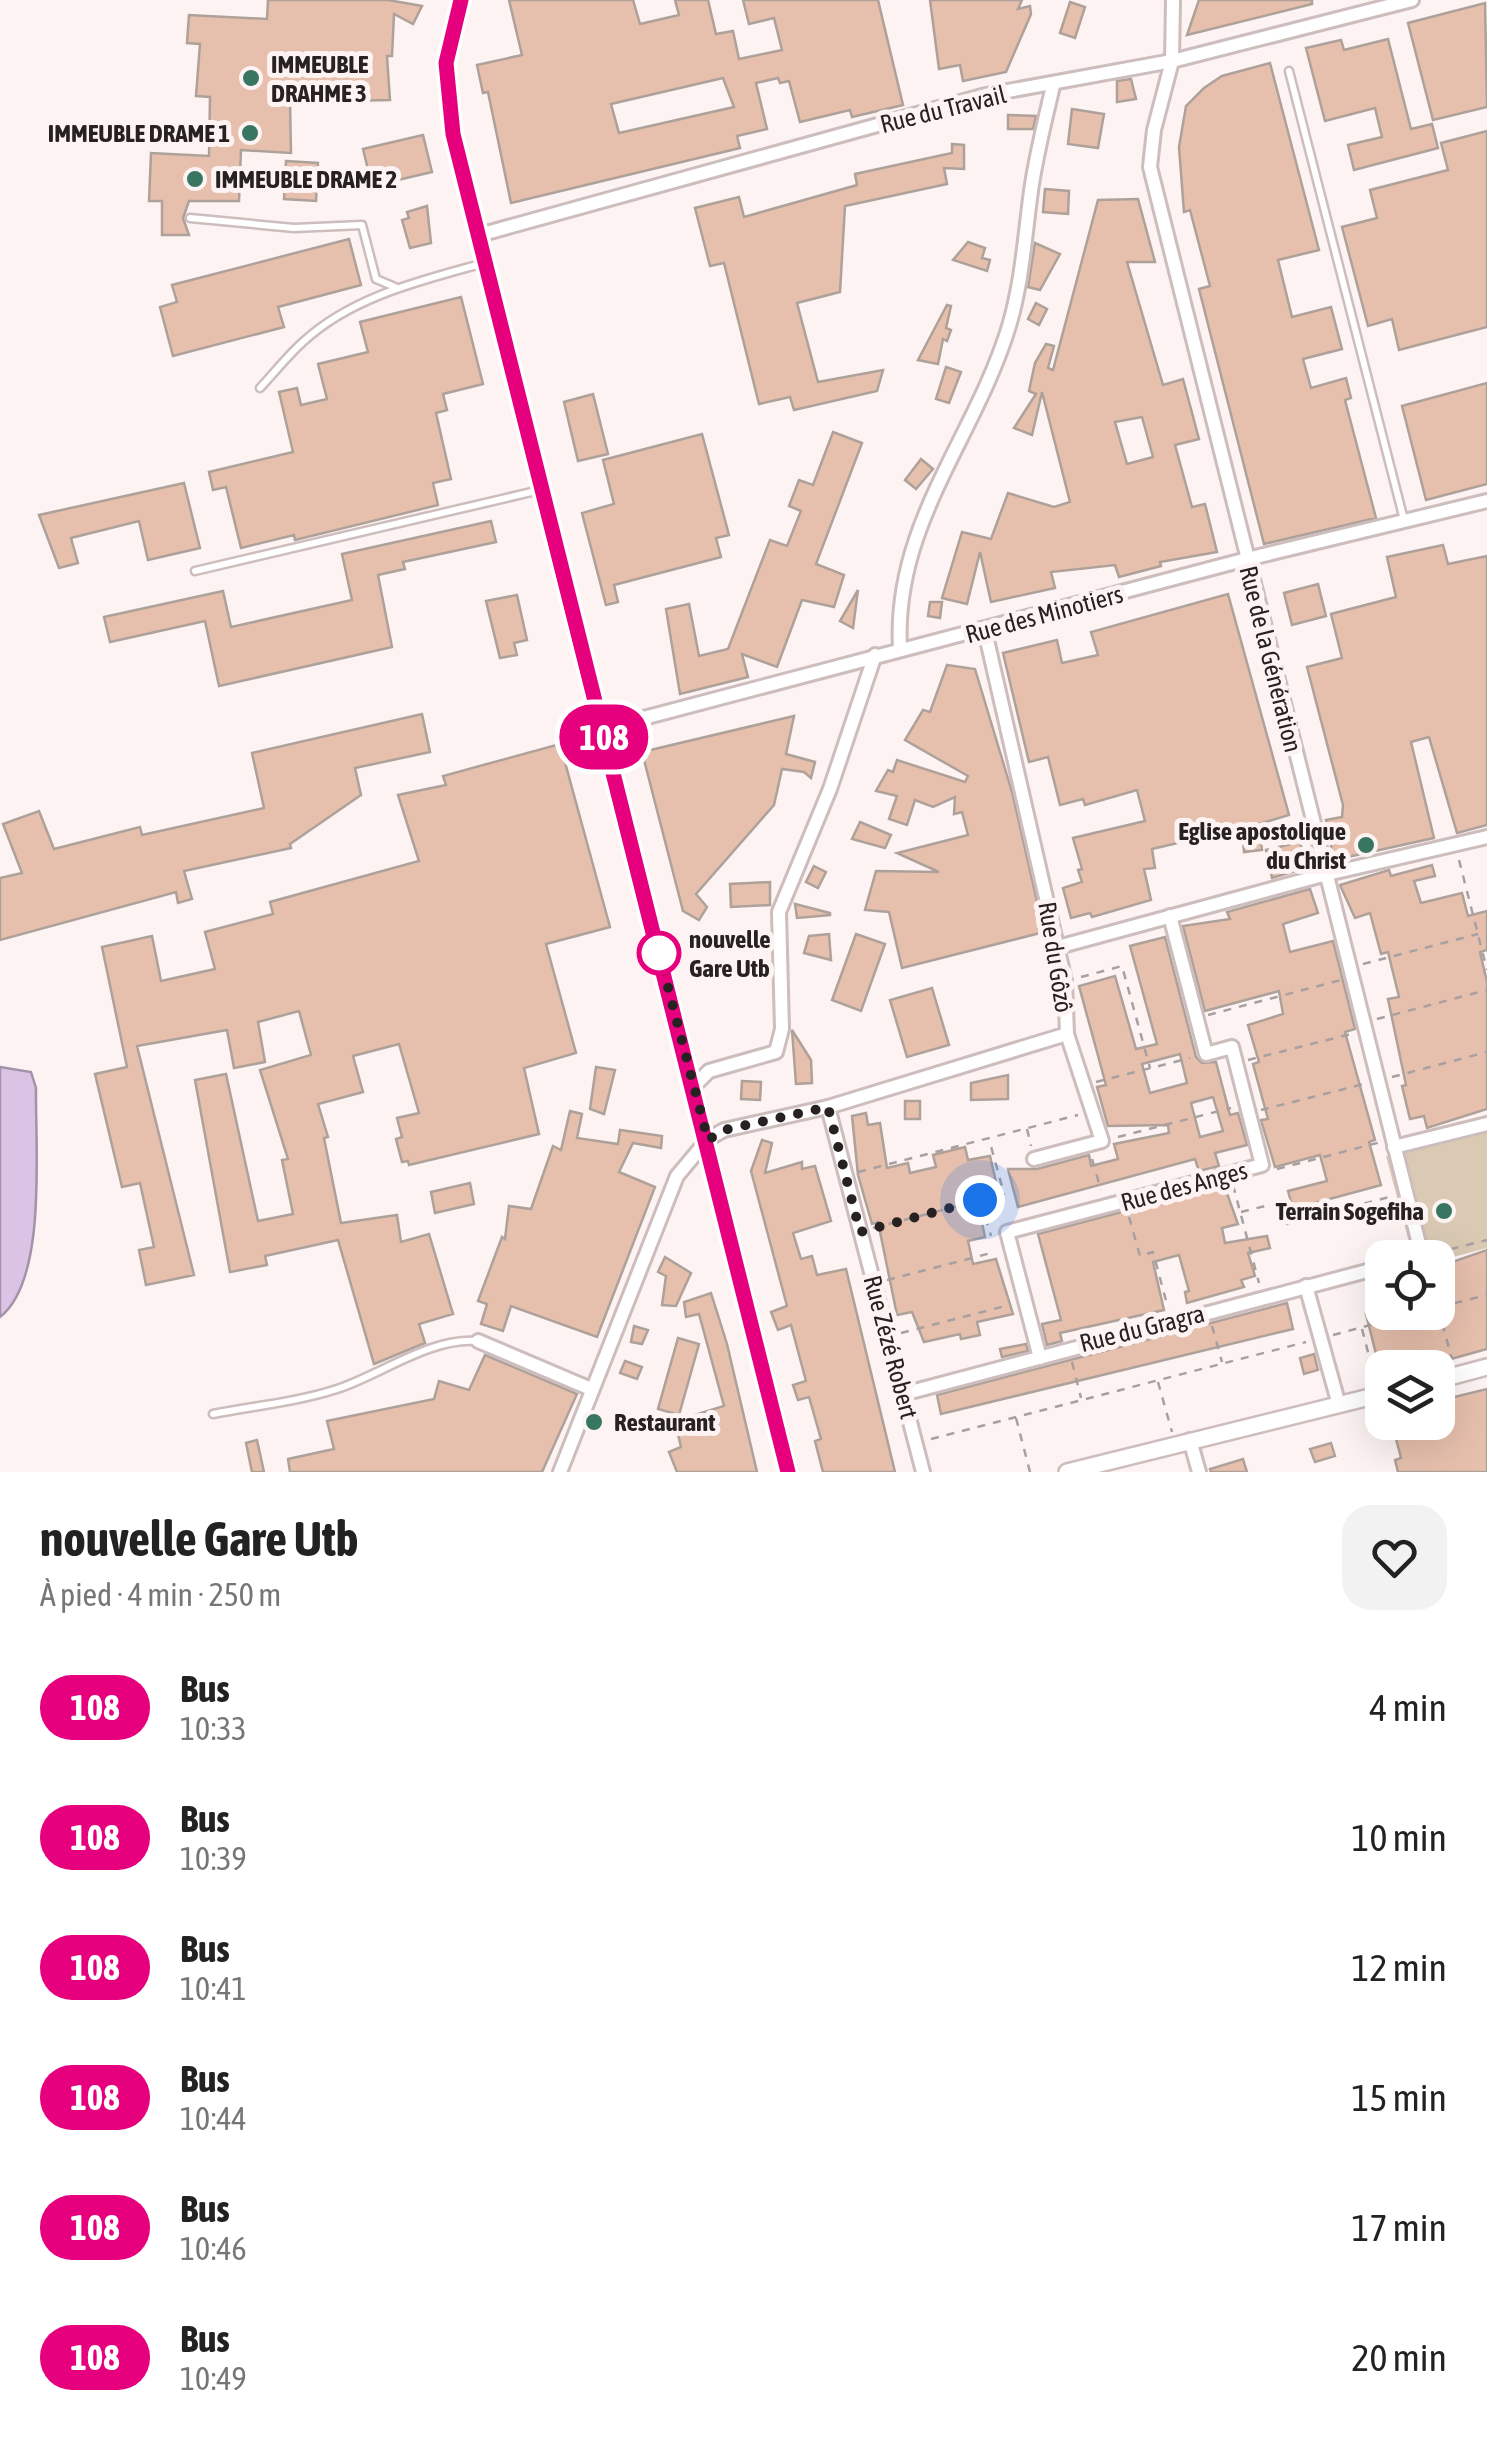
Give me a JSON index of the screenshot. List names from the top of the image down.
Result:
{
  "streets": {
    "street": [
      "Rue du Travail",
      "Rue des Minotiers",
      "Rue de la Génération",
      "Rue du Gôzô",
      "Rue des Anges",
      "Rue du Gragra",
      "Rue Zézé Robert"
    ]
  },
  "crossings": [
    ["Rue du Travail", "Rue de la Génération"],
    ["Rue des Minotiers", "Rue de la Génération"],
    ["Rue des Minotiers", "Rue du Gôzô"],
    ["Rue du Gôzô", "Rue Zézé Robert"],
    ["Rue du Gragra", "Rue Zézé Robert"]
  ],
  "places": [
    "IMMEUBLE DRAHME 3",
    "IMMEUBLE DRAME 1",
    "IMMEUBLE DRAME 2",
    "Eglise apostolique du Christ",
    "nouvelle Gare Utb",
    "Terrain Sogefiha",
    "Restaurant"
  ],
  "lines": ["bus line 108"],
  "page": {
    "on_map": "108",
    "heading": ["nouvelle Gare Utb", "À pied · 4 min · 250 m"],
    "list": [
      {
        "mark": "108",
        "name": "Bus",
        "note": "10:33",
        "value": "4 min"
      },
      {
        "mark": "108",
        "name": "Bus",
        "note": "10:39",
        "value": "10 min"
      },
      {
        "mark": "108",
        "name": "Bus",
        "note": "10:41",
        "value": "12 min"
      },
      {
        "mark": "108",
        "name": "Bus",
        "note": "10:44",
        "value": "15 min"
      },
      {
        "mark": "108",
        "name": "Bus",
        "note": "10:46",
        "value": "17 min"
      },
      {
        "mark": "108",
        "name": "Bus",
        "note": "10:49",
        "value": "20 min"
      }
    ]
  }
}
